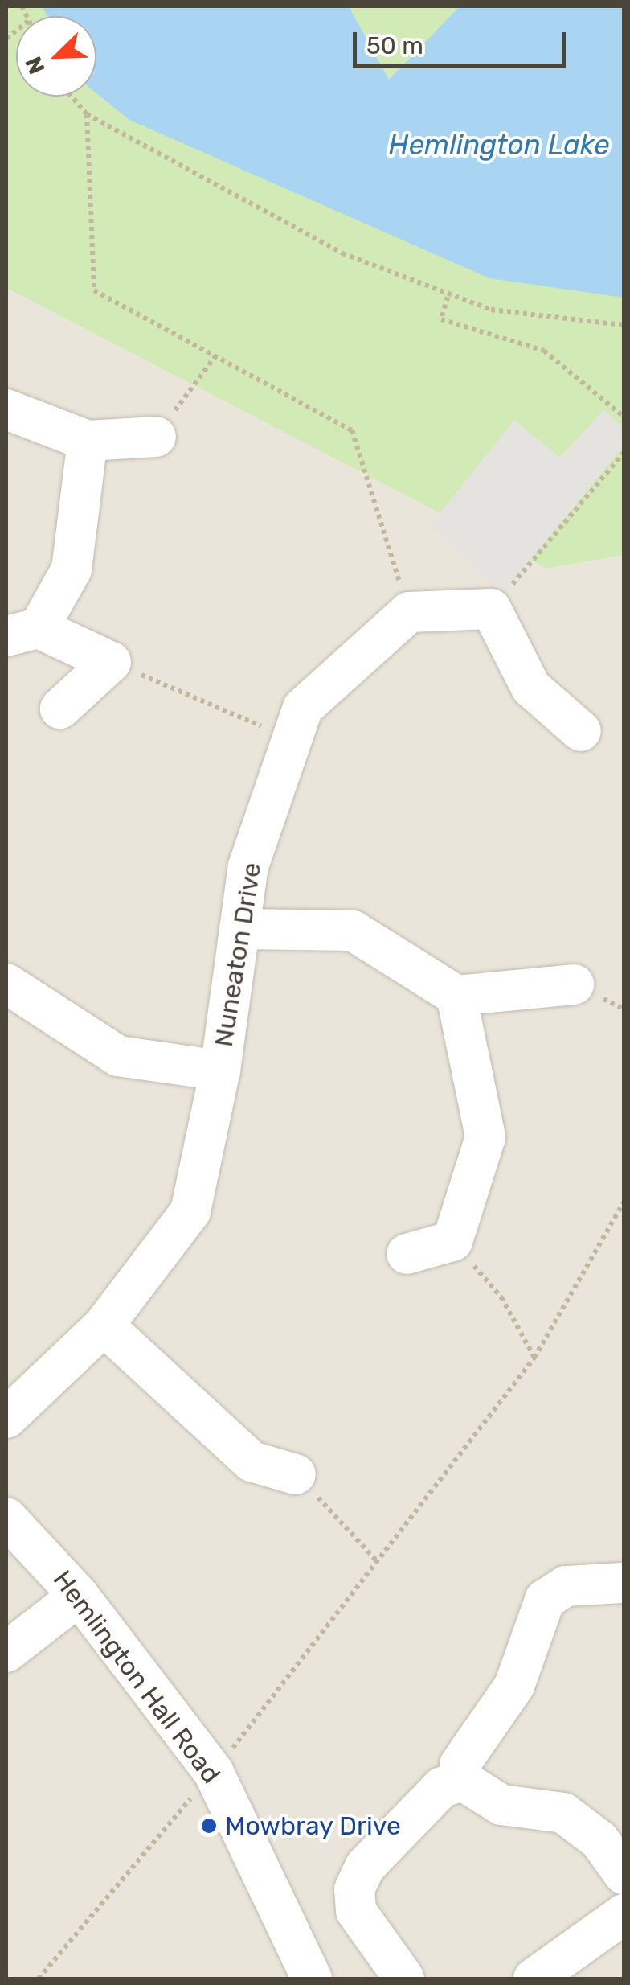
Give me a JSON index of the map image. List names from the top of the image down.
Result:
{
  "streets": {
    "street": ["Nuneaton Drive", "Hemlington Hall Road"]
  },
  "water": ["Hemlington Lake"],
  "places": ["Mowbray Drive"],
  "scale_bar": "50 m",
  "north": "bottom left"
}
